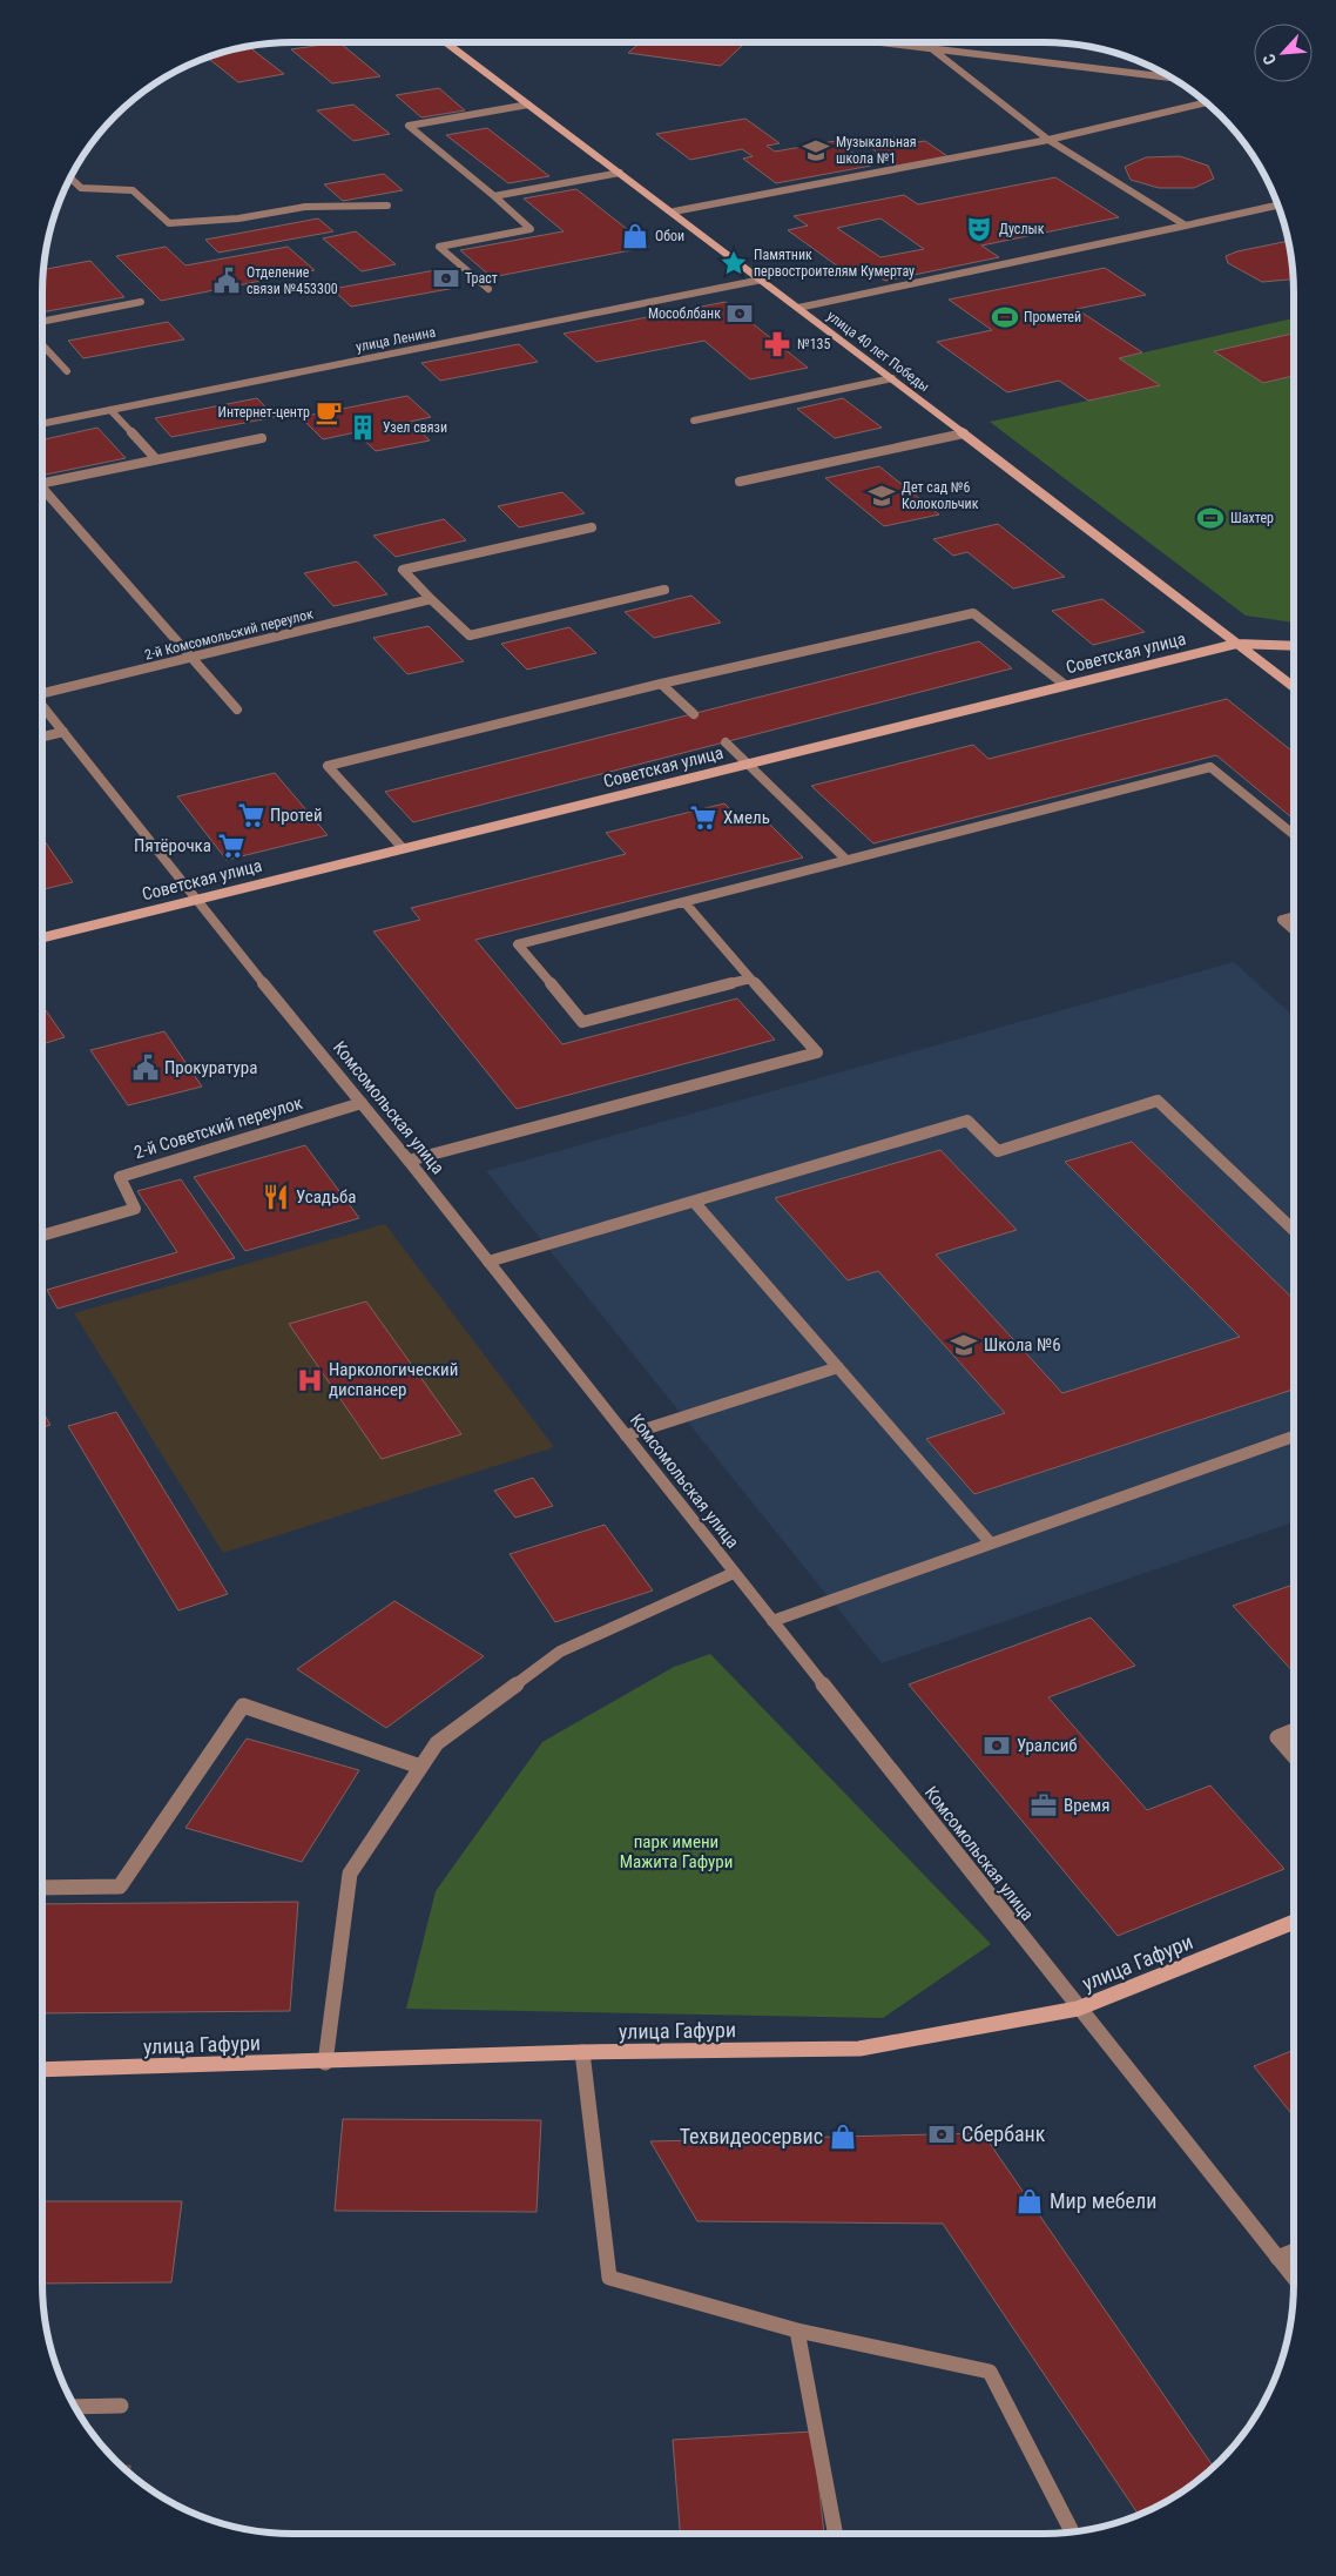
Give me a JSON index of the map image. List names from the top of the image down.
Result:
{
  "streets": {
    "street": [
      "улица Ленина",
      "улица 40 лет Победы",
      "2-й Комсомольский переулок",
      "Советская улица",
      "Комсомольская улица",
      "2-й Советский переулок",
      "улица Гафури"
    ]
  },
  "crossings": [
    ["улица Ленина", "улица 40 лет Победы"],
    ["улица 40 лет Победы", "Советская улица"],
    ["Советская улица", "Комсомольская улица"],
    ["Комсомольская улица", "2-й Советский переулок"],
    ["Комсомольская улица", "улица Гафури"]
  ],
  "parks": ["парк имени Мажита Гафури"],
  "places": {
    "school or university": ["Музыкальная школа №1", "Дет сад №6 Колокольчик", "Школа №6"],
    "theatre": ["Дуслык"],
    "shop": ["Обои", "Техвидеосервис", "Мир мебели"],
    "place": ["Памятник первостроителям Кумертау"],
    "bank": [
      "Траст",
      "Мособлбанк",
      "Уралсиб",
      "Сбербанк"
    ],
    "public building": ["Отделение связи №453300", "Прокуратура"],
    "sports": ["Прометей", "Шахтер"],
    "pharmacy": ["№135"],
    "cafe": ["Интернет-центр"],
    "building": ["Узел связи"],
    "supermarket": ["Протей", "Хмель", "Пятёрочка"],
    "restaurant": ["Усадьба"],
    "hospital": ["Наркологический диспансер"],
    "office": ["Время"]
  },
  "north": "bottom left"
}
